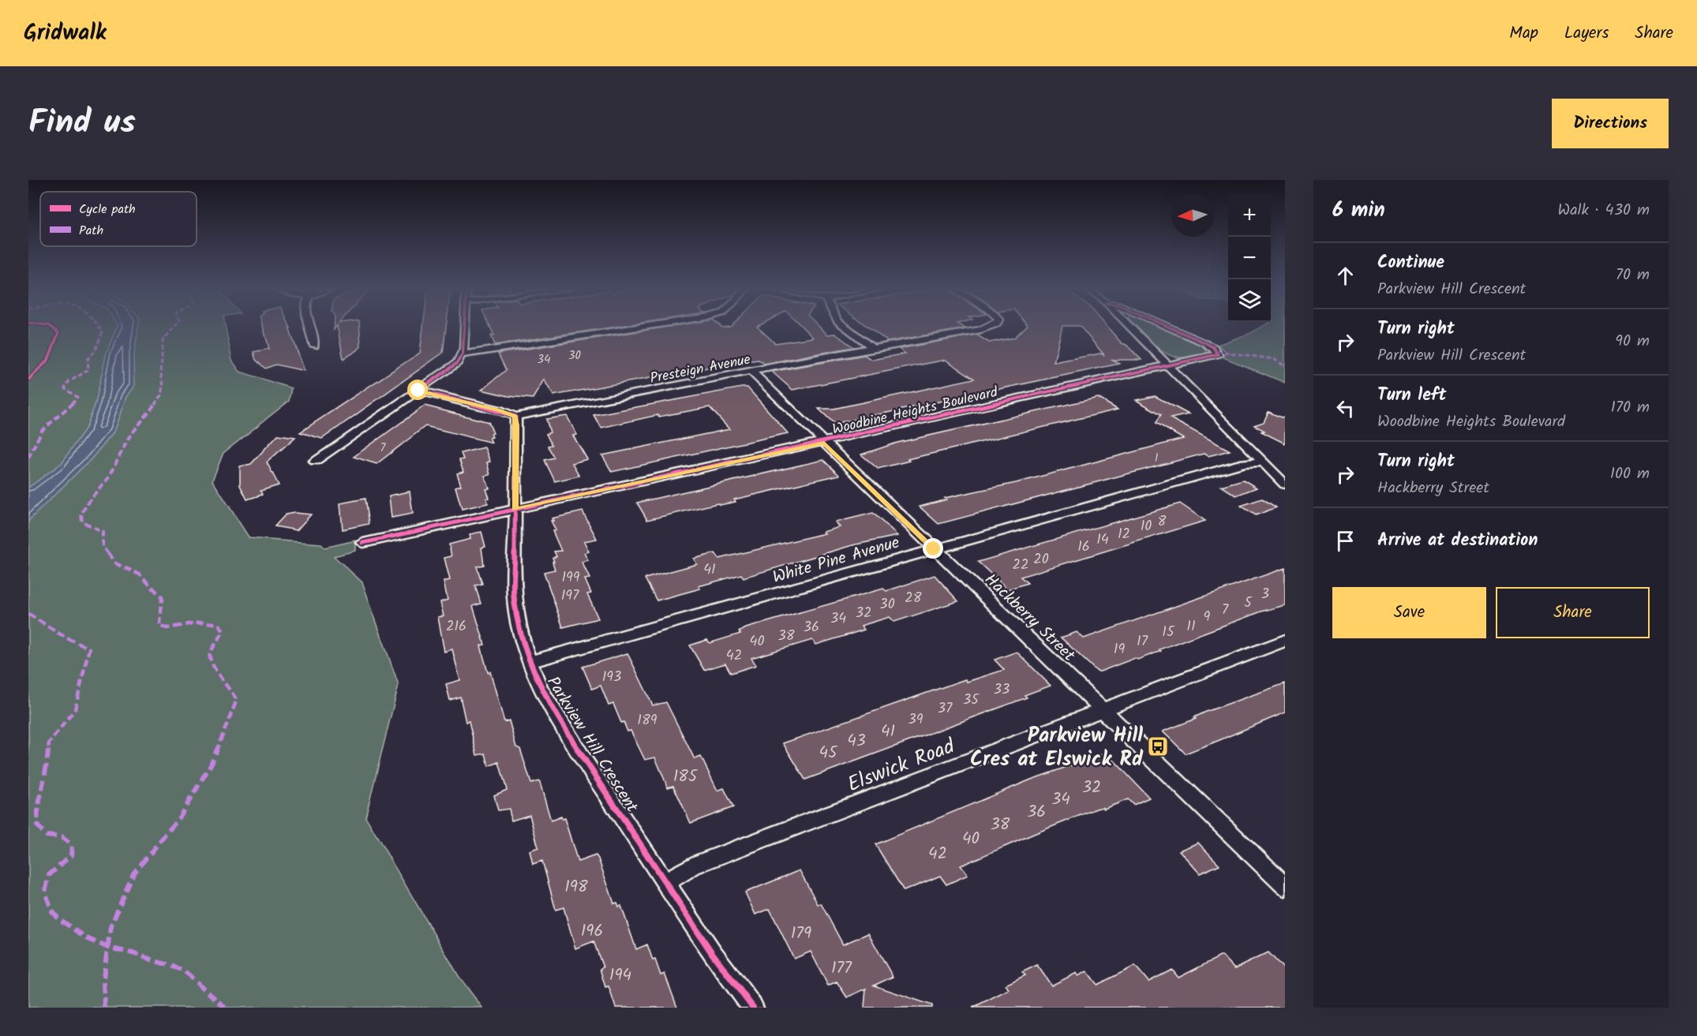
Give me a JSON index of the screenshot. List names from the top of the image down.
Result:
{
  "streets": {
    "street": [
      "Presteign Avenue",
      "Woodbine Heights Boulevard",
      "White Pine Avenue",
      "Hackberry Street",
      "Parkview Hill Crescent",
      "Elswick Road"
    ]
  },
  "crossings": [
    ["Presteign Avenue", "Hackberry Street"],
    ["Presteign Avenue", "Parkview Hill Crescent"],
    ["Woodbine Heights Boulevard", "Hackberry Street"],
    ["Woodbine Heights Boulevard", "Parkview Hill Crescent"],
    ["White Pine Avenue", "Hackberry Street"],
    ["White Pine Avenue", "Parkview Hill Crescent"],
    ["Hackberry Street", "Elswick Road"],
    ["Parkview Hill Crescent", "Elswick Road"]
  ],
  "places": {
    "bus stop": ["Parkview Hill Cres at Elswick Rd"]
  },
  "house_numbers": [
    "30",
    "34",
    "7",
    "1",
    "8",
    "10",
    "12",
    "14",
    "16",
    "20",
    "22",
    "41",
    "199",
    "3",
    "197",
    "28",
    "5",
    "30",
    "7",
    "32",
    "9",
    "34",
    "216",
    "11",
    "36",
    "15",
    "38",
    "40",
    "17",
    "19",
    "42",
    "193",
    "33",
    "35",
    "37",
    "39",
    "189",
    "41",
    "43",
    "45",
    "185",
    "32",
    "34",
    "36",
    "38",
    "40",
    "42",
    "198",
    "196",
    "179",
    "177",
    "194"
  ],
  "legend": ["Cycle path", "Path"],
  "north": "left",
  "page": {
    "header": "Gridwalk",
    "nav": ["Map", "Layers", "Share"],
    "title": "Find us",
    "buttons": [
      "Directions",
      ["Save", "Share"]
    ],
    "heading": ["6 min", "Walk · 430 m"],
    "map_buttons": ["+", "−"],
    "list": [
      ["Continue", "Parkview Hill Crescent", "70 m"],
      ["Turn right", "Parkview Hill Crescent", "90 m"],
      ["Turn left", "Woodbine Heights Boulevard", "170 m"],
      ["Turn right", "Hackberry Street", "100 m"],
      "Arrive at destination"
    ]
  }
}
